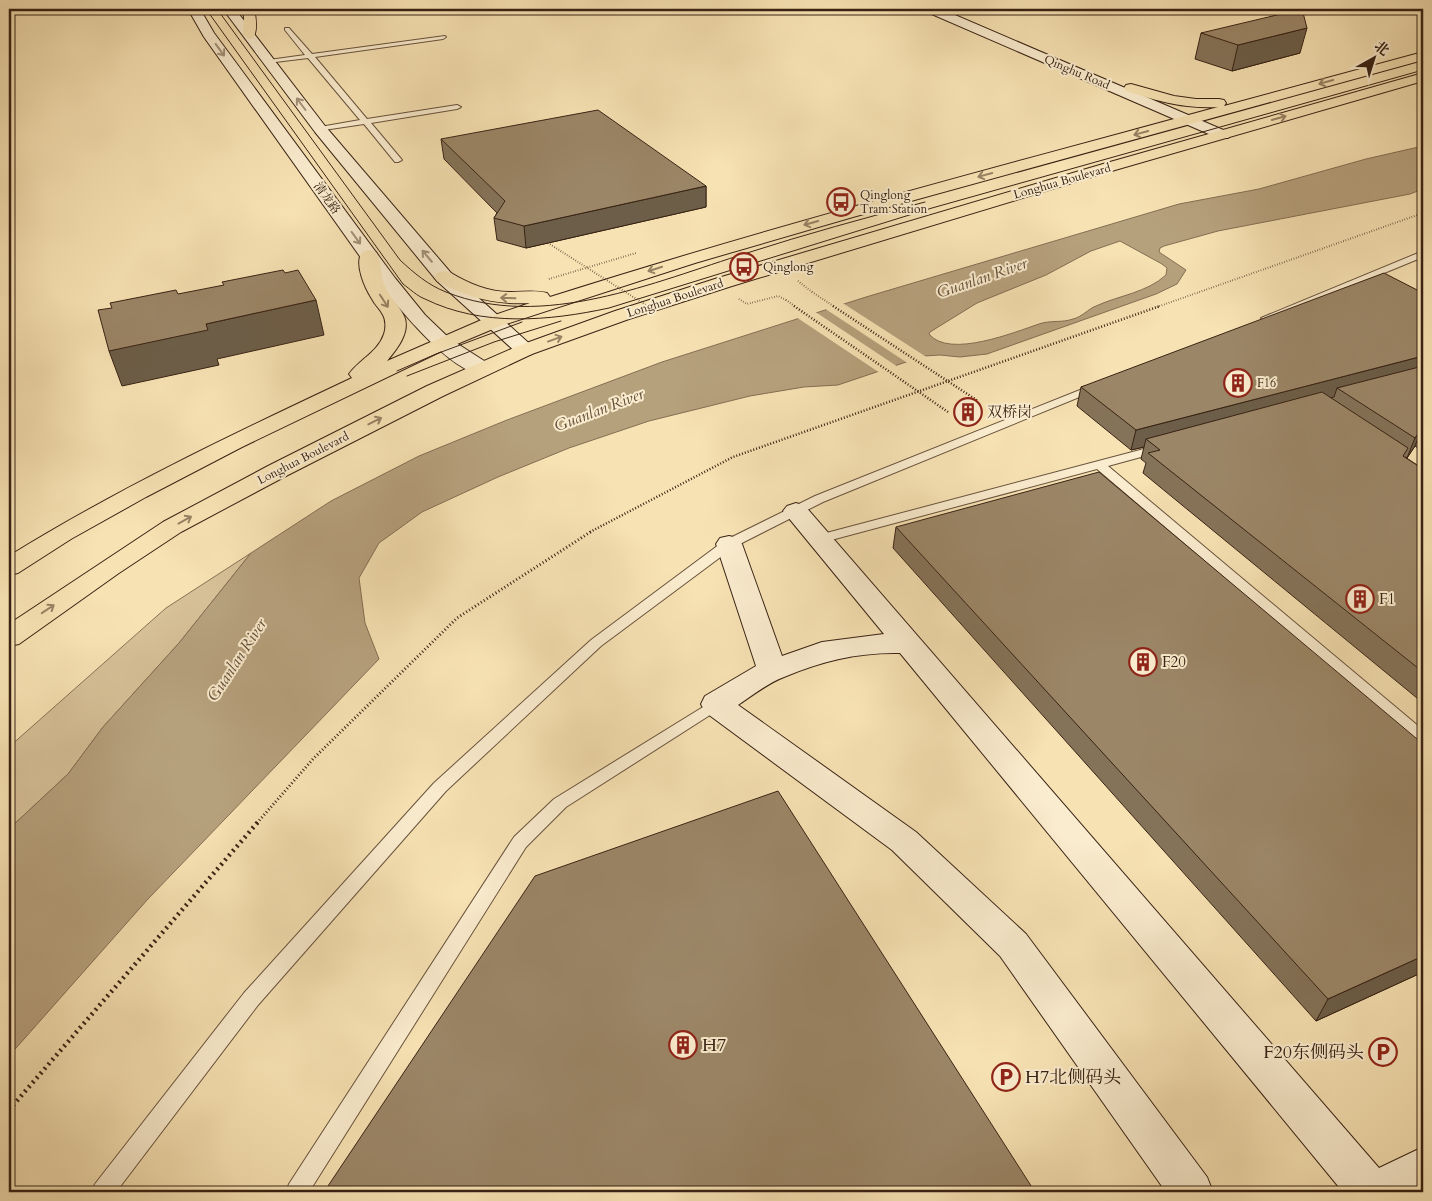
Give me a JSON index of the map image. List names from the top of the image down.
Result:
{
  "streets": {
    "main road": ["Longhua Boulevard"],
    "street": ["Qinghu Road", "清龙路"]
  },
  "crossings": [
    ["Qinghu Road", "Longhua Boulevard"],
    ["Longhua Boulevard", "清龙路"]
  ],
  "water": ["Guanlan River"],
  "places": {
    "bus stop": ["Qinglong Tram Station", "Qinglong"],
    "building": [
      "F16",
      "双桥岗",
      "F1",
      "F20",
      "H7"
    ],
    "parking": ["F20东侧码头", "H7北侧码头"]
  },
  "north": "top right"
}
